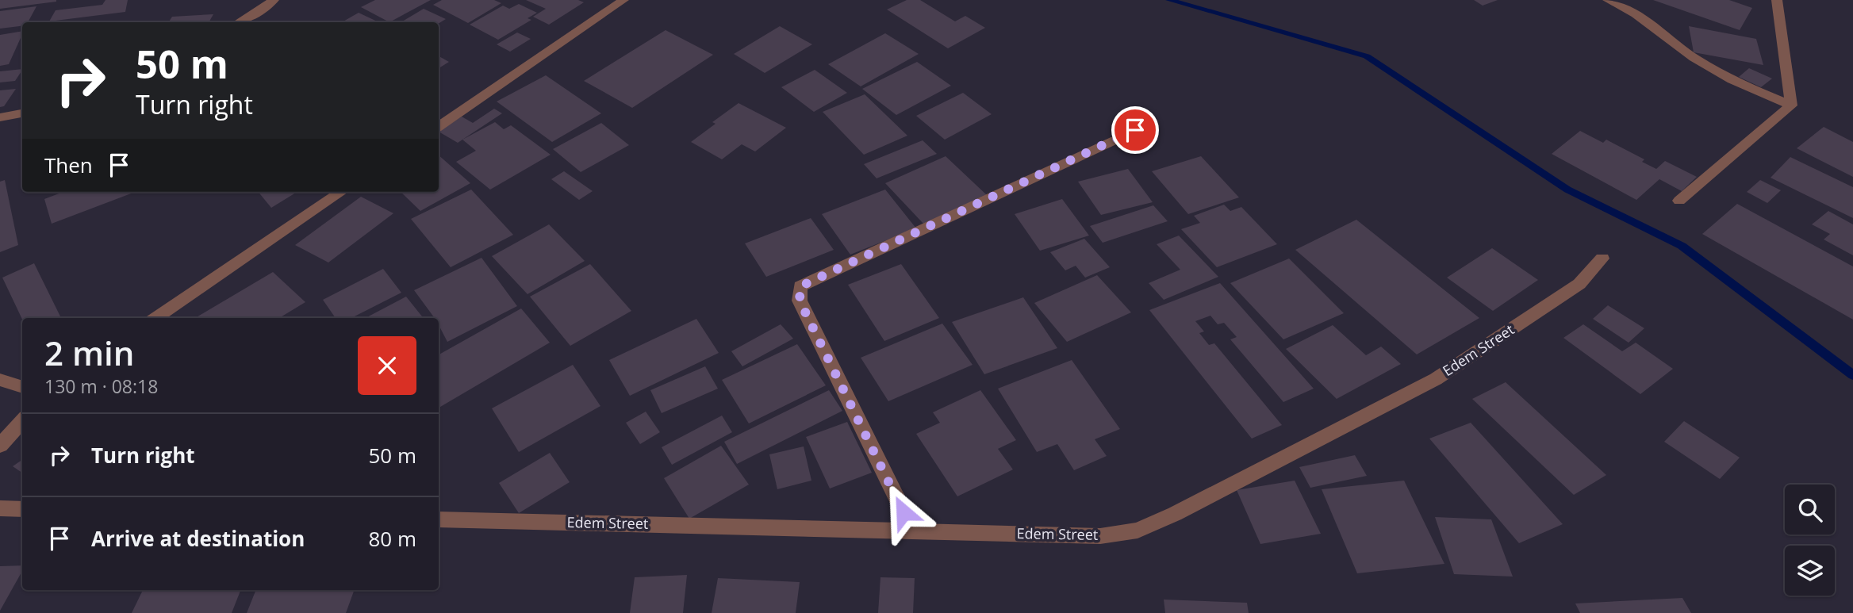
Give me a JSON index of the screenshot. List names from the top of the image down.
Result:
{
  "streets": {
    "street": ["Edem Street"]
  },
  "page": {
    "turn": ["50 m", "Turn right"],
    "then": "Then",
    "heading": ["2 min", "130 m · 08:18"],
    "list": [
      {
        "name": "Turn right",
        "value": "50 m"
      },
      {
        "name": "Arrive at destination",
        "value": "80 m"
      }
    ]
  }
}
